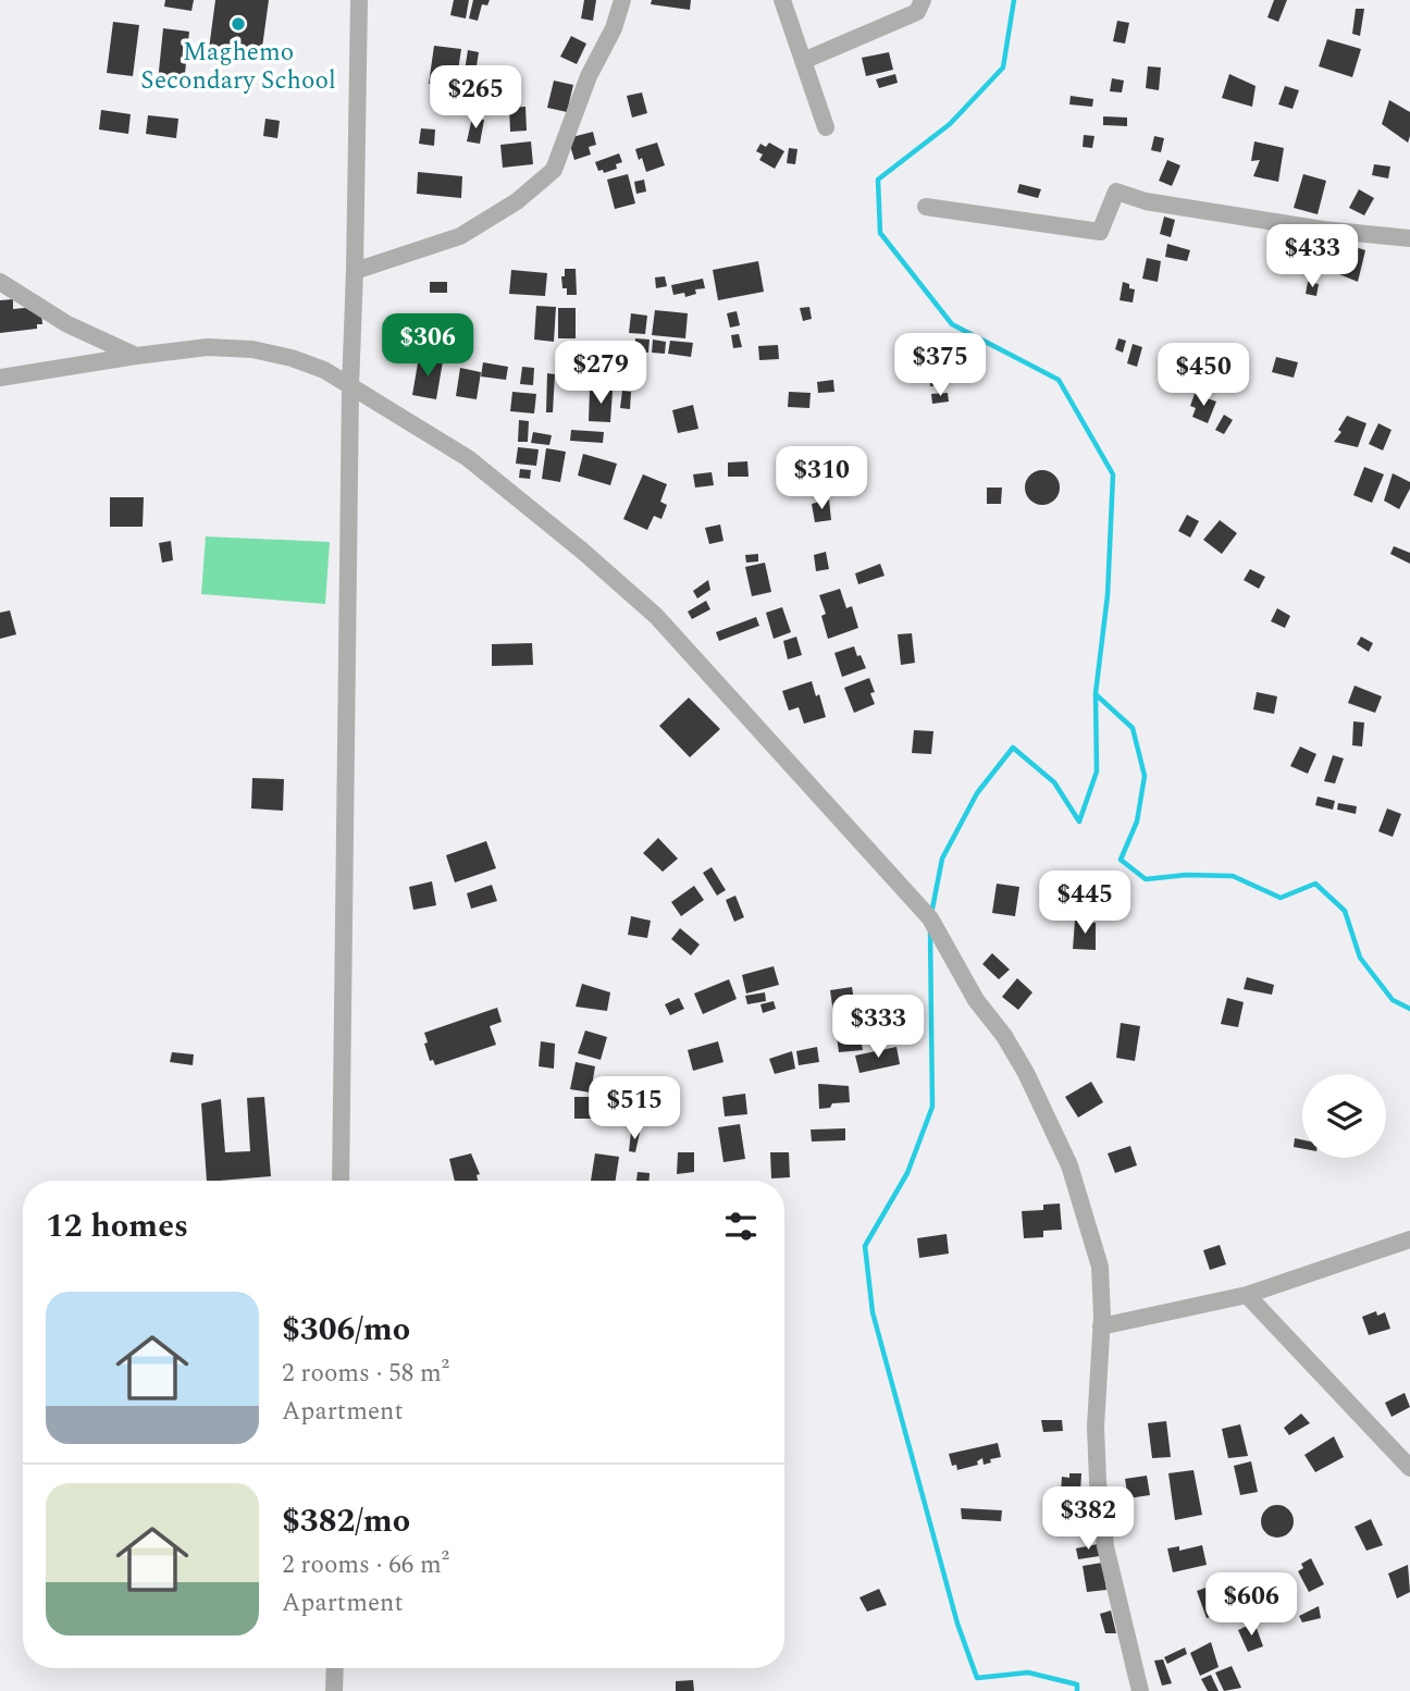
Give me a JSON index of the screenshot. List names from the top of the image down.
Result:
{
  "places": ["Maghemo Secondary School"],
  "page": {
    "price": [
      "$265",
      "$433",
      "$306",
      "$375",
      "$279",
      "$450",
      "$310",
      "$445",
      "$333",
      "$515",
      "$382",
      "$606"
    ],
    "heading": "12 homes",
    "list": [
      {
        "name": "$306/mo",
        "note": "2 rooms · 58 m² · Apartment"
      },
      {
        "name": "$382/mo",
        "note": "2 rooms · 66 m² · Apartment"
      }
    ]
  }
}
